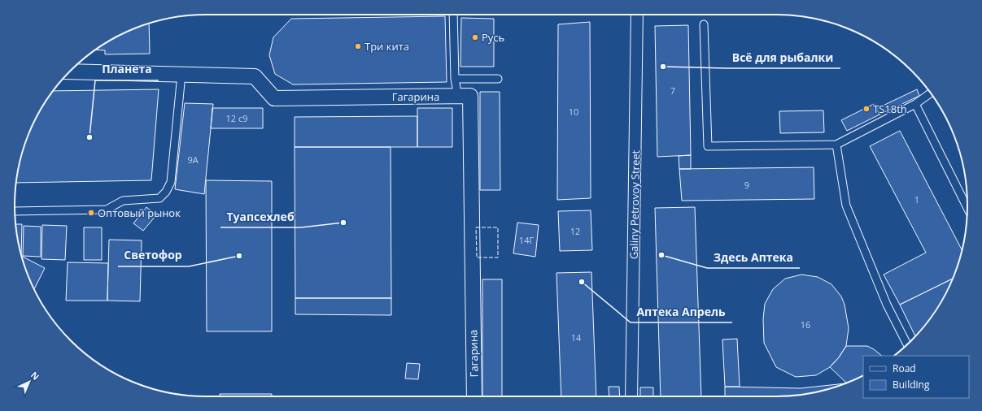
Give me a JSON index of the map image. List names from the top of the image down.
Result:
{
  "streets": {
    "street": ["Гагарина", "Galiny Petrovoy Street"]
  },
  "places": [
    "Русь",
    "Три кита",
    "Всё для рыбалки",
    "TS18th",
    "Планета",
    "Оптовый рынок",
    "Туапсехлеб",
    "Здесь Аптека",
    "Светофор",
    "Аптека Апрель"
  ],
  "house_numbers": [
    "7",
    "10",
    "12 с9",
    "9А",
    "9",
    "1",
    "12",
    "14Г",
    "16",
    "14"
  ],
  "legend": ["Road", "Building"],
  "north": "top right"
}
